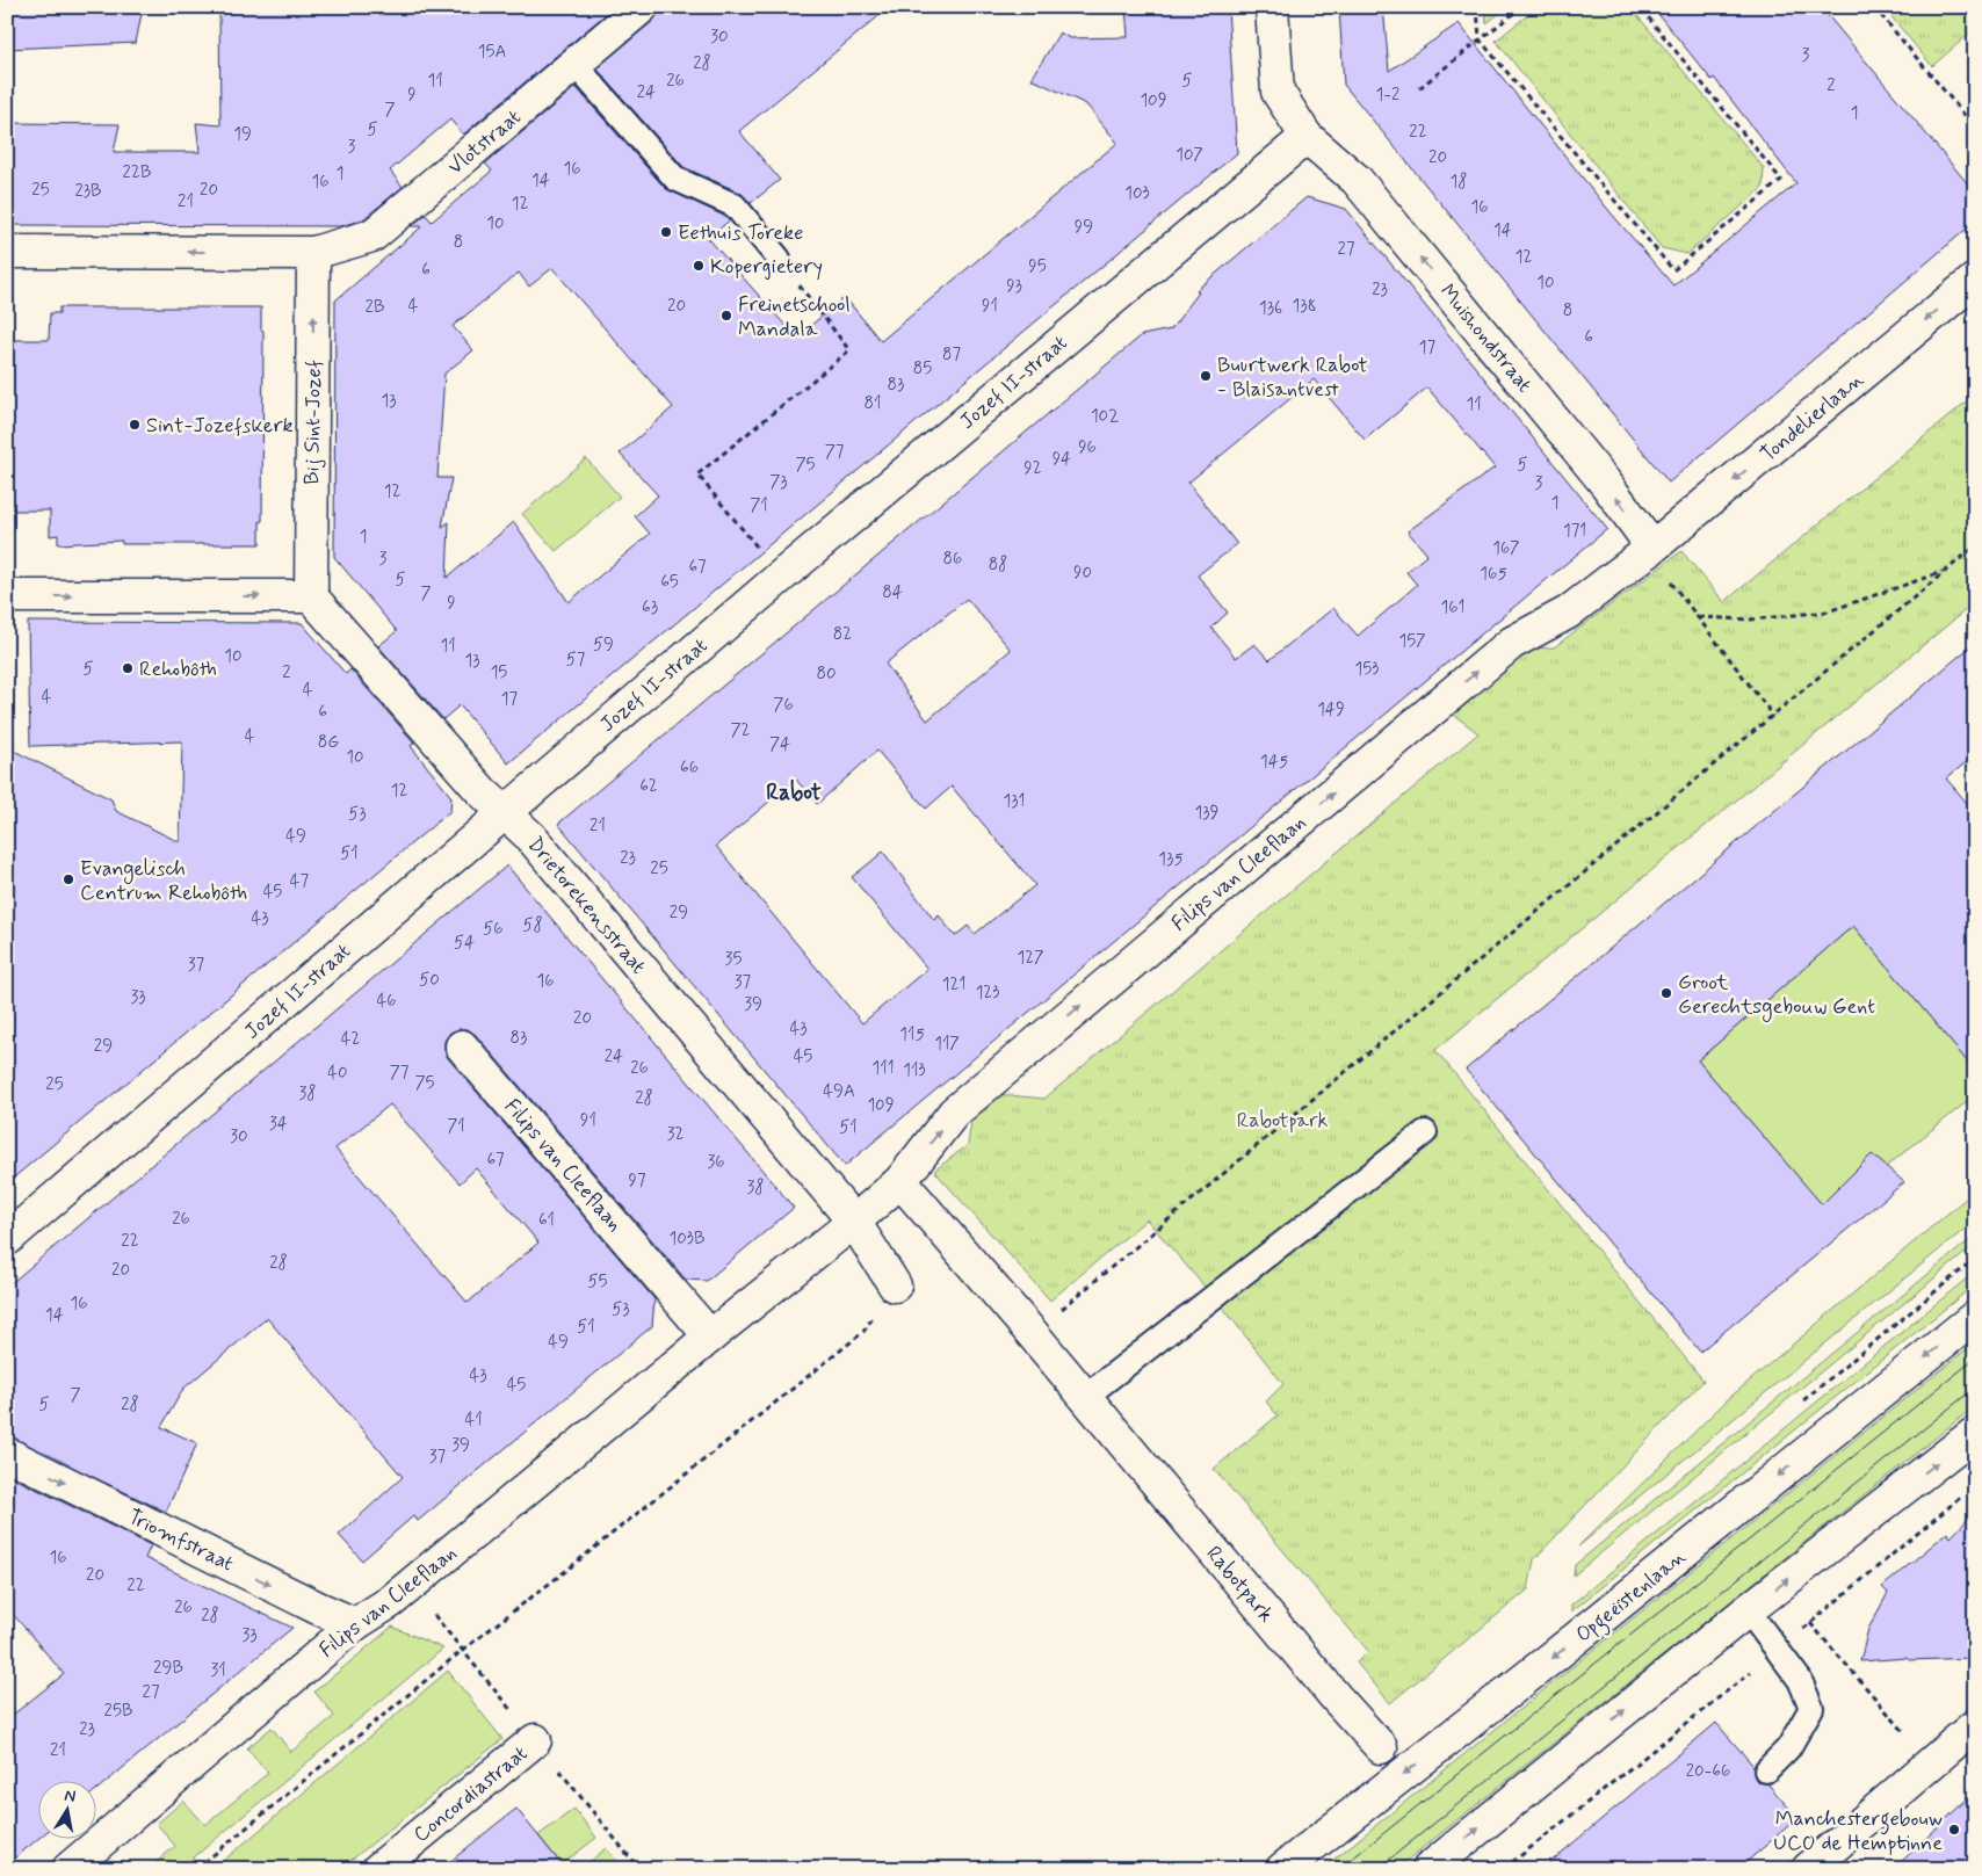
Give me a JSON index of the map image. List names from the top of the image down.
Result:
{
  "streets": {
    "street": [
      "Vlotstraat",
      "Muishondstraat",
      "Jozef II-straat",
      "Tondelierlaan",
      "Bij Sint-Jozef",
      "Filips van Cleeflaan",
      "Drietorekensstraat",
      "Triomfstraat",
      "Rabotpark",
      "Opgeëistenlaan",
      "Concordiastraat"
    ]
  },
  "crossings": [
    ["Vlotstraat", "Bij Sint-Jozef"],
    ["Muishondstraat", "Jozef II-straat"],
    ["Muishondstraat", "Tondelierlaan"],
    ["Muishondstraat", "Filips van Cleeflaan"],
    ["Jozef II-straat", "Drietorekensstraat"],
    ["Tondelierlaan", "Filips van Cleeflaan"],
    ["Bij Sint-Jozef", "Drietorekensstraat"],
    ["Filips van Cleeflaan", "Drietorekensstraat"],
    ["Filips van Cleeflaan", "Triomfstraat"],
    ["Filips van Cleeflaan", "Rabotpark"]
  ],
  "one_way": [
    "Muishondstraat",
    "Tondelierlaan",
    "Bij Sint-Jozef",
    "Filips van Cleeflaan",
    "Triomfstraat"
  ],
  "districts": ["Rabot"],
  "parks": ["Rabotpark"],
  "places": [
    "Eethuis Toreke",
    "Kopergietery",
    "Freinetschool Mandala",
    "Buurtwerk Rabot - Blaisantvest",
    "Sint-Jozefskerk",
    "Rehobôth",
    "Evangelisch Centrum Rehobôth",
    "Groot Gerechtsgebouw Gent",
    "Manchestergebouw UCO de Hemptinne"
  ],
  "house_numbers": [
    "30",
    "15A",
    "3",
    "28",
    "11",
    "26",
    "5",
    "2",
    "24",
    "9",
    "1-2",
    "109",
    "7",
    "1",
    "5",
    "22",
    "19",
    "3",
    "107",
    "20",
    "16",
    "22B",
    "1",
    "14",
    "16",
    "18",
    "25",
    "20",
    "23B",
    "103",
    "21",
    "12",
    "16",
    "10",
    "99",
    "14",
    "8",
    "27",
    "12",
    "95",
    "6",
    "10",
    "93",
    "23",
    "4",
    "20",
    "91",
    "138",
    "2B",
    "136",
    "8",
    "6",
    "17",
    "87",
    "85",
    "83",
    "13",
    "81",
    "11",
    "102",
    "96",
    "77",
    "94",
    "75",
    "5",
    "92",
    "73",
    "3",
    "12",
    "1",
    "71",
    "171",
    "1",
    "167",
    "3",
    "86",
    "88",
    "67",
    "90",
    "165",
    "5",
    "65",
    "84",
    "7",
    "9",
    "63",
    "161",
    "82",
    "157",
    "59",
    "11",
    "10",
    "57",
    "13",
    "5",
    "153",
    "2",
    "15",
    "80",
    "4",
    "4",
    "17",
    "76",
    "149",
    "6",
    "72",
    "4",
    "8G",
    "74",
    "10",
    "145",
    "66",
    "62",
    "12",
    "131",
    "139",
    "53",
    "21",
    "49",
    "51",
    "23",
    "135",
    "25",
    "47",
    "45",
    "29",
    "43",
    "58",
    "56",
    "54",
    "127",
    "35",
    "37",
    "50",
    "16",
    "37",
    "121",
    "123",
    "33",
    "46",
    "39",
    "20",
    "43",
    "115",
    "83",
    "42",
    "117",
    "29",
    "24",
    "45",
    "26",
    "111",
    "113",
    "40",
    "77",
    "75",
    "25",
    "49A",
    "38",
    "28",
    "109",
    "91",
    "34",
    "71",
    "51",
    "32",
    "30",
    "67",
    "36",
    "97",
    "38",
    "26",
    "61",
    "103B",
    "22",
    "28",
    "20",
    "55",
    "16",
    "53",
    "14",
    "51",
    "49",
    "43",
    "45",
    "7",
    "5",
    "28",
    "41",
    "39",
    "37",
    "16",
    "20",
    "22",
    "26",
    "28",
    "33",
    "29B",
    "31",
    "27",
    "25B",
    "23",
    "21",
    "20-66"
  ],
  "north": "top"
}
